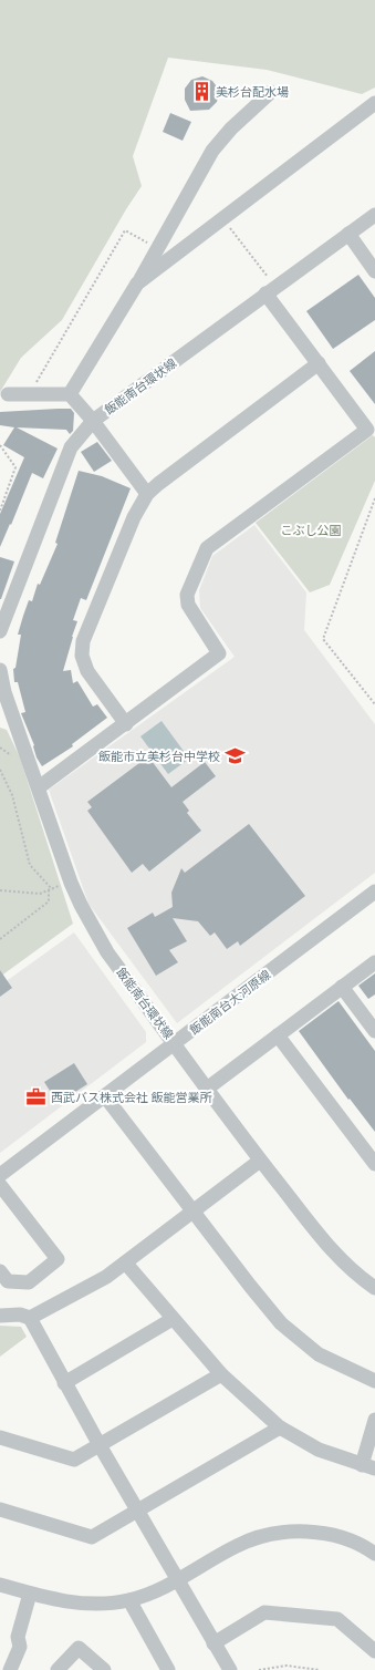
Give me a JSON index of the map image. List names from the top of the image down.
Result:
{
  "streets": {
    "street": ["飯能南台環状線", "飯能南台大河原線"]
  },
  "crossings": [
    ["飯能南台環状線", "飯能南台大河原線"]
  ],
  "parks": ["こぶし公園"],
  "places": {
    "building": ["美杉台配水場"],
    "school or university": ["飯能市立美杉台中学校"],
    "office": ["西武バス株式会社 飯能営業所"]
  }
}
